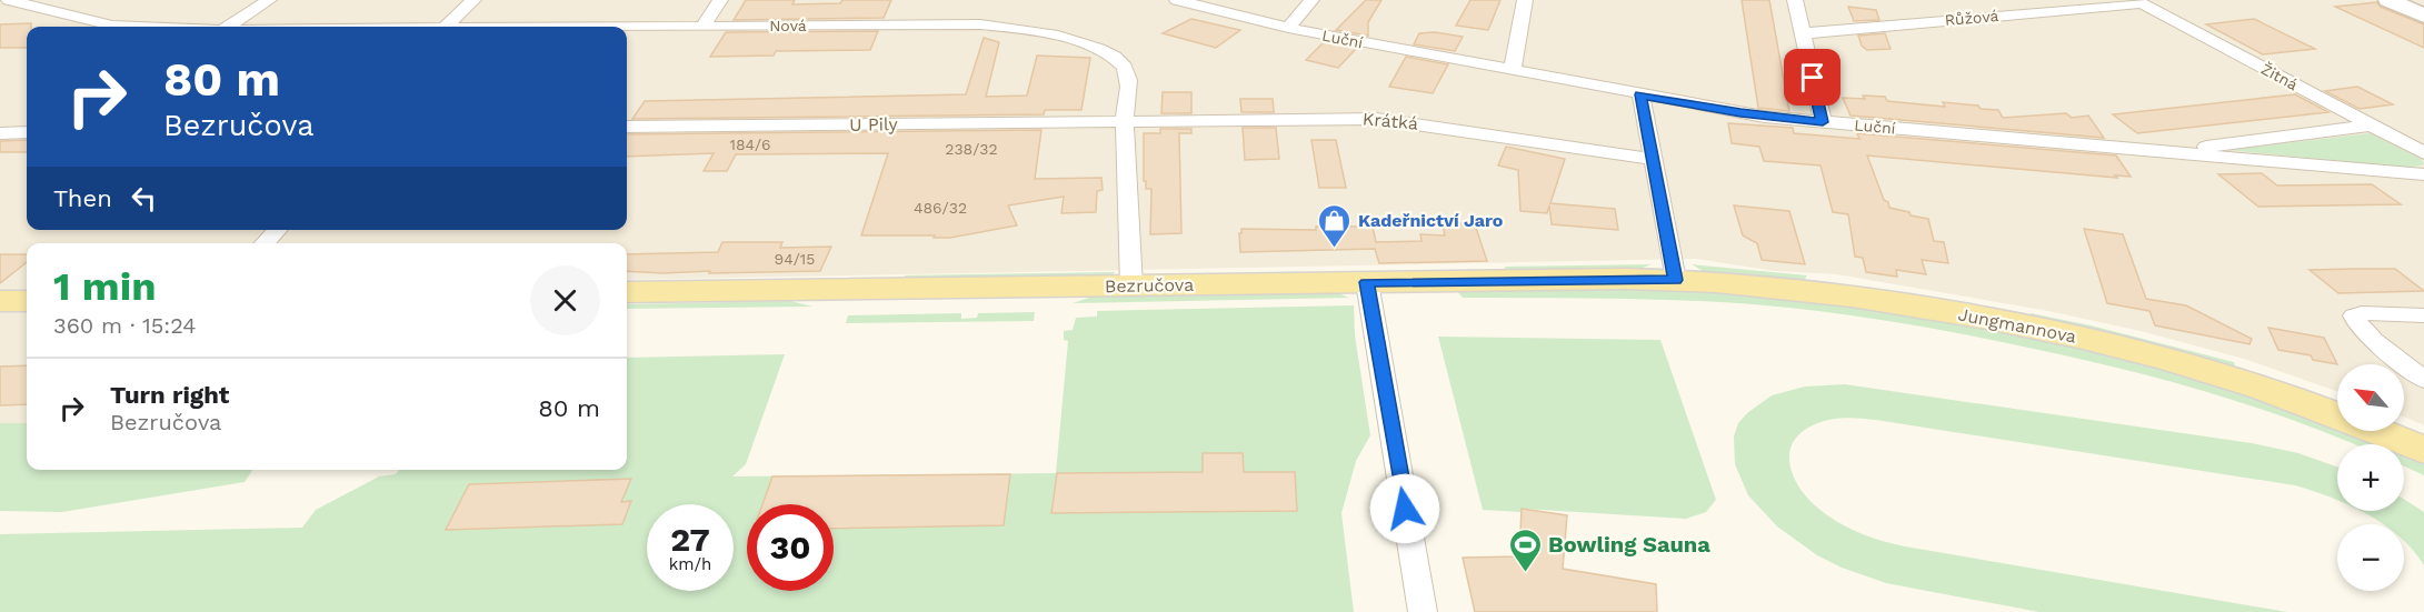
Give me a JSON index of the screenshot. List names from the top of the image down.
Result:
{
  "streets": {
    "main road": ["Bezručova", "Jungmannova"],
    "street": [
      "Růžová",
      "Nová",
      "Luční",
      "Žitná",
      "Krátká",
      "U Pily"
    ]
  },
  "crossings": [
    ["Růžová", "Žitná"],
    ["Nová", "Krátká"],
    ["Nová", "U Pily"],
    ["Nová", "Bezručova"],
    ["Krátká", "U Pily"],
    ["Bezručova", "Jungmannova"]
  ],
  "places": {
    "shop": ["Kadeřnictví Jaro"],
    "sports": ["Bowling Sauna"]
  },
  "house_numbers": [
    "184/6",
    "238/32",
    "486/32",
    "94/15"
  ],
  "north": "top left",
  "page": {
    "turn": ["80 m", "Bezručova"],
    "then": "Then",
    "heading": ["1 min", "360 m · 15:24"],
    "list": [
      {
        "name": "Turn right",
        "note": "Bezručova",
        "value": "80 m"
      }
    ],
    "map_buttons": ["+", "−"],
    "speed": "27 km/h",
    "limit": "30"
  }
}
